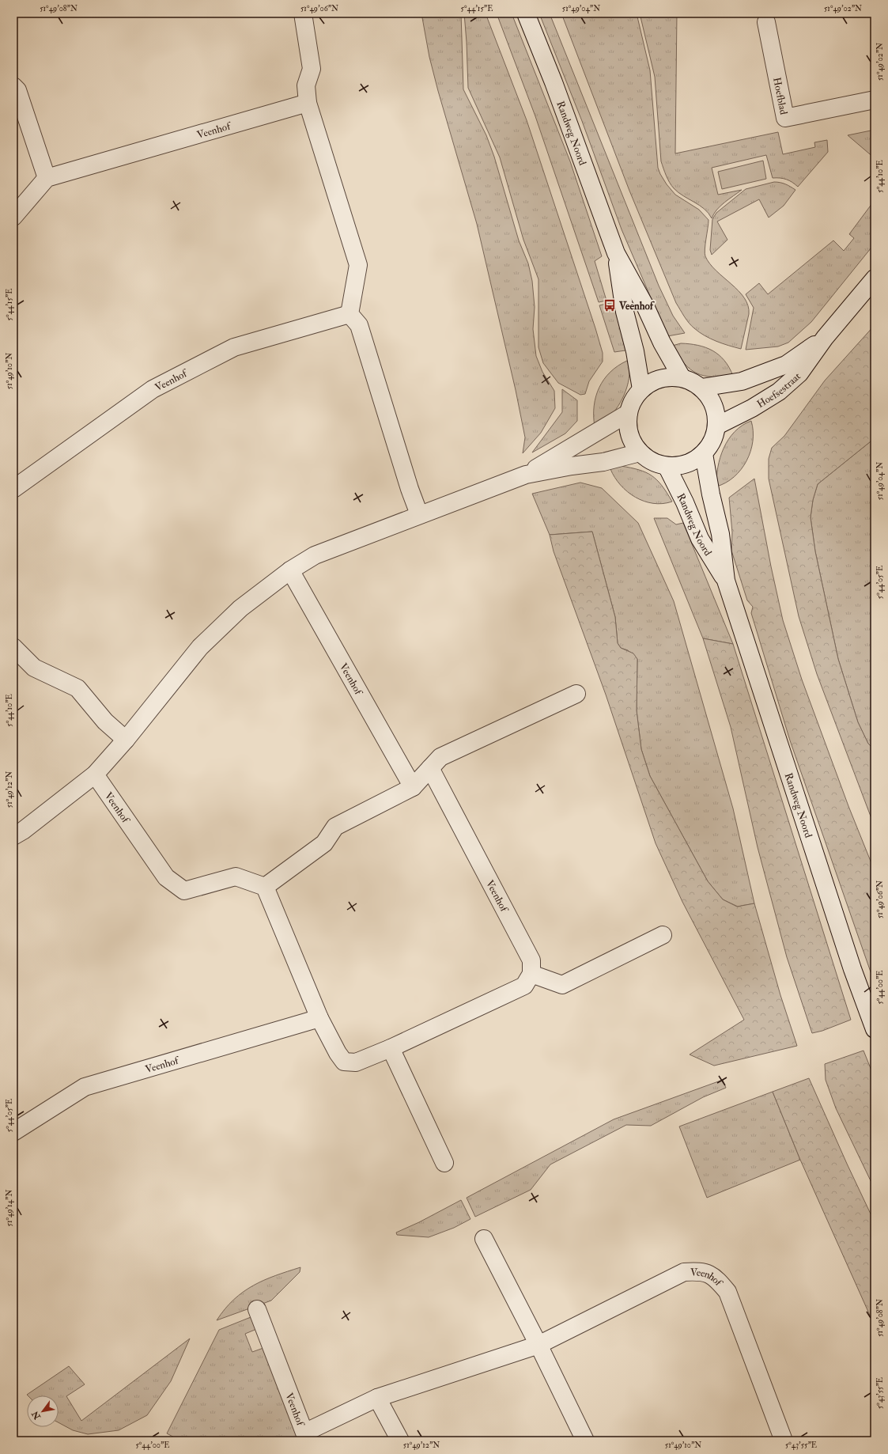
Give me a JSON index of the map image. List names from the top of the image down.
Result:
{
  "streets": {
    "street": [
      "Hoefblad",
      "Veenhof",
      "Randweg Noord",
      "Hoefsestraat"
    ]
  },
  "crossings": [
    ["Randweg Noord", "Hoefsestraat"]
  ],
  "places": {
    "bus stop": ["Veenhof"]
  },
  "north": "bottom left",
  "coordinates": [
    "51°49'08\"N",
    "51°49'06\"N",
    "5°44'15\"E",
    "51°49'04\"N",
    "51°49'02\"N",
    "5°44'10\"E",
    "51°49'10\"N",
    "5°44'05\"E",
    "51°49'12\"N",
    "5°44'00\"E",
    "51°49'14\"N",
    "5°43'55\"E"
  ]
}
